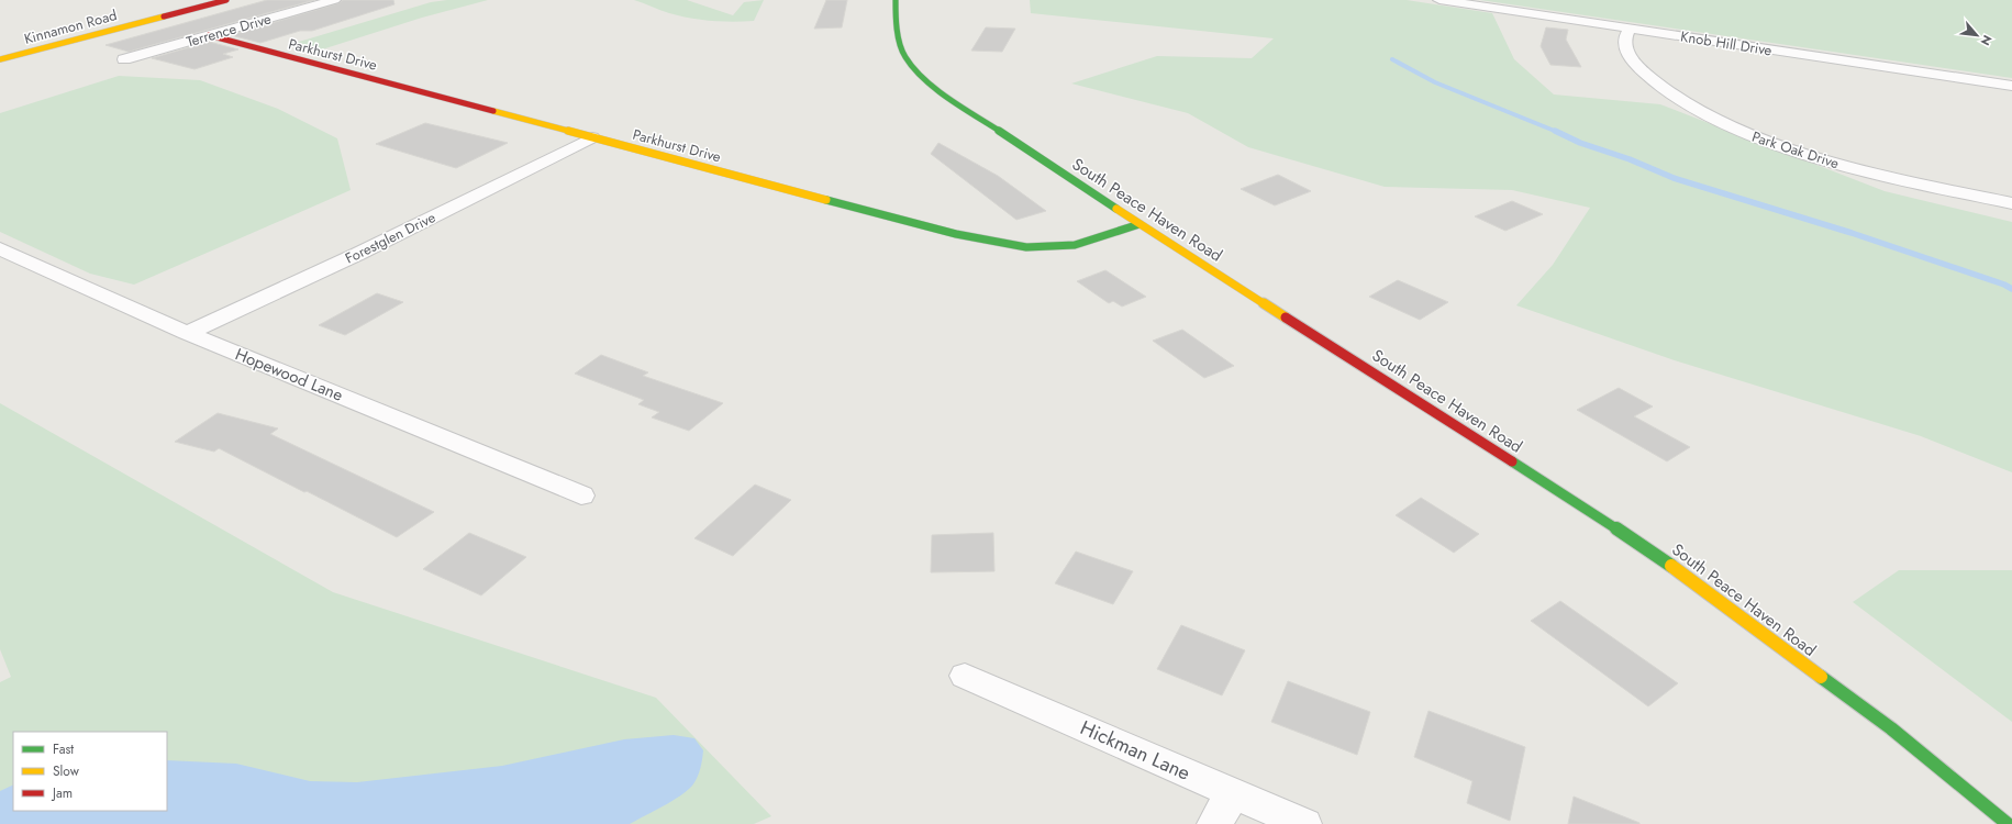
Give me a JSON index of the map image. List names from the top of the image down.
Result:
{
  "streets": {
    "main road": ["Kinnamon Road", "Parkhurst Drive", "South Peace Haven Road"],
    "street": [
      "Terrence Drive",
      "Knob Hill Drive",
      "Park Oak Drive",
      "Forestglen Drive",
      "Hopewood Lane",
      "Hickman Lane"
    ]
  },
  "crossings": [
    ["Terrence Drive", "Parkhurst Drive"],
    ["Knob Hill Drive", "Park Oak Drive"],
    ["Parkhurst Drive", "South Peace Haven Road"],
    ["Parkhurst Drive", "Forestglen Drive"],
    ["Forestglen Drive", "Hopewood Lane"]
  ],
  "legend": ["Fast", "Slow", "Jam"],
  "north": "bottom right"
}
